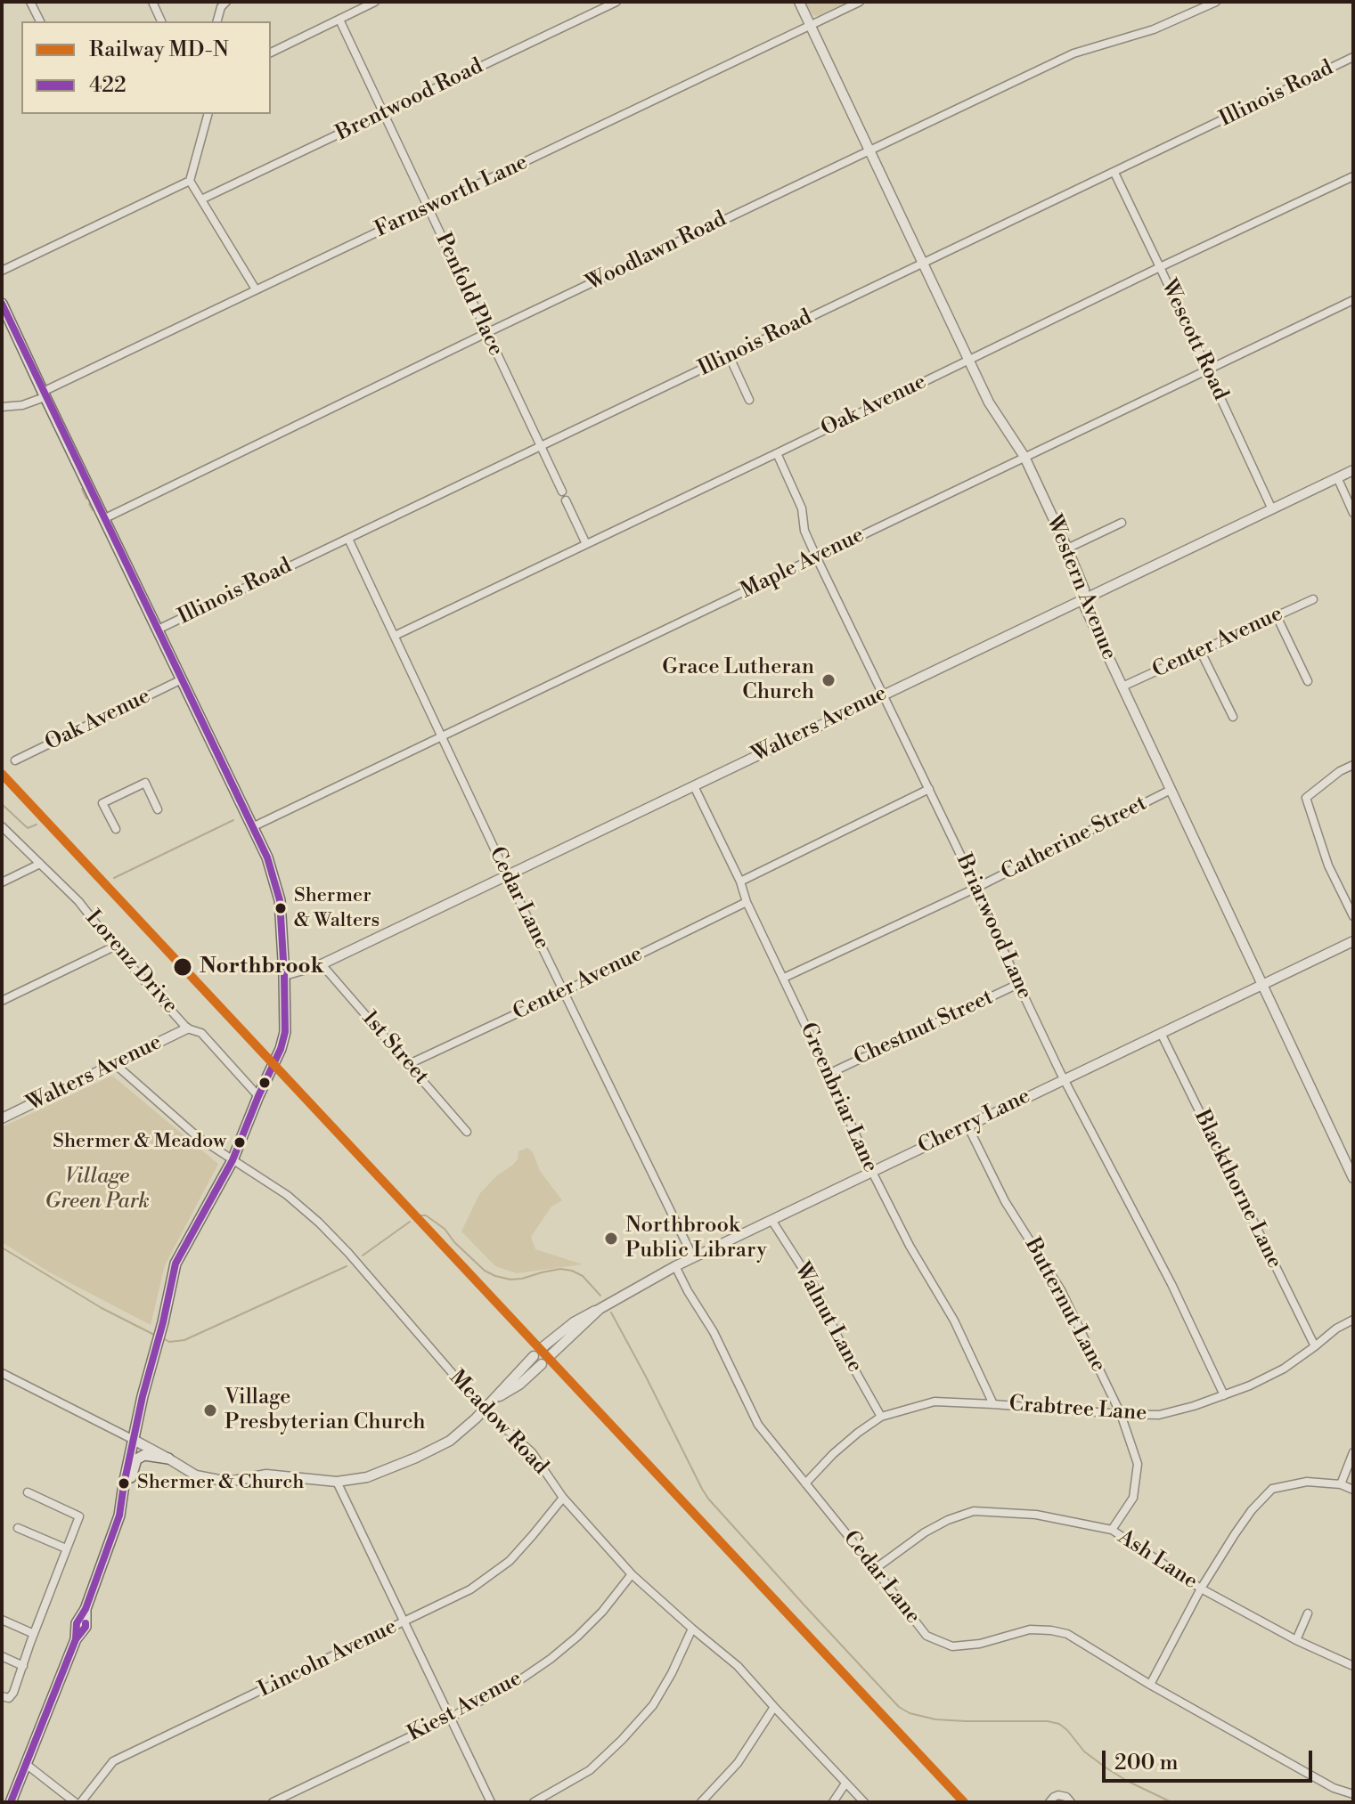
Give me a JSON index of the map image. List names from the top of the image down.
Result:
{
  "streets": {
    "street": [
      "Illinois Road",
      "Brentwood Road",
      "Farnsworth Lane",
      "Woodlawn Road",
      "Penfold Place",
      "Wescott Road",
      "Oak Avenue",
      "Maple Avenue",
      "Western Avenue",
      "Center Avenue",
      "Walters Avenue",
      "Catherine Street",
      "Cedar Lane",
      "Briarwood Lane",
      "Lorenz Drive",
      "Chestnut Street",
      "1st Street",
      "Greenbriar Lane",
      "Cherry Lane",
      "Blackthorne Lane",
      "Butternut Lane",
      "Walnut Lane",
      "Crabtree Lane",
      "Meadow Road",
      "Ash Lane",
      "Lincoln Avenue",
      "Kiest Avenue"
    ]
  },
  "crossings": [
    ["Illinois Road", "Penfold Place"],
    ["Illinois Road", "Wescott Road"],
    ["Illinois Road", "Western Avenue"],
    ["Illinois Road", "Cedar Lane"],
    ["Brentwood Road", "Penfold Place"],
    ["Farnsworth Lane", "Penfold Place"],
    ["Farnsworth Lane", "Western Avenue"],
    ["Woodlawn Road", "Penfold Place"],
    ["Woodlawn Road", "Western Avenue"],
    ["Wescott Road", "Oak Avenue"],
    ["Wescott Road", "Maple Avenue"],
    ["Wescott Road", "Walters Avenue"],
    ["Oak Avenue", "Western Avenue"],
    ["Oak Avenue", "Cedar Lane"],
    ["Oak Avenue", "Briarwood Lane"],
    ["Maple Avenue", "Western Avenue"],
    ["Maple Avenue", "Cedar Lane"],
    ["Maple Avenue", "Briarwood Lane"],
    ["Western Avenue", "Center Avenue"],
    ["Western Avenue", "Walters Avenue"],
    ["Western Avenue", "Catherine Street"],
    ["Western Avenue", "Cherry Lane"],
    ["Center Avenue", "Cedar Lane"],
    ["Center Avenue", "1st Street"],
    ["Center Avenue", "Greenbriar Lane"],
    ["Walters Avenue", "Cedar Lane"],
    ["Walters Avenue", "Briarwood Lane"],
    ["Walters Avenue", "Lorenz Drive"],
    ["Walters Avenue", "1st Street"],
    ["Walters Avenue", "Greenbriar Lane"],
    ["Walters Avenue", "Meadow Road"],
    ["Catherine Street", "Briarwood Lane"],
    ["Catherine Street", "Greenbriar Lane"],
    ["Cedar Lane", "Cherry Lane"],
    ["Cedar Lane", "Crabtree Lane"],
    ["Cedar Lane", "Ash Lane"],
    ["Briarwood Lane", "Chestnut Street"],
    ["Briarwood Lane", "Cherry Lane"],
    ["Briarwood Lane", "Crabtree Lane"],
    ["Chestnut Street", "Greenbriar Lane"],
    ["Greenbriar Lane", "Cherry Lane"],
    ["Greenbriar Lane", "Crabtree Lane"],
    ["Cherry Lane", "Blackthorne Lane"],
    ["Cherry Lane", "Butternut Lane"],
    ["Cherry Lane", "Walnut Lane"],
    ["Blackthorne Lane", "Crabtree Lane"],
    ["Butternut Lane", "Crabtree Lane"],
    ["Butternut Lane", "Ash Lane"],
    ["Walnut Lane", "Crabtree Lane"],
    ["Meadow Road", "Lincoln Avenue"],
    ["Meadow Road", "Kiest Avenue"]
  ],
  "parks": ["Village Green Park"],
  "places": [
    "Grace Lutheran Church",
    "Shermer & Walters",
    "Northbrook",
    "Shermer & Meadow",
    "Northbrook Public Library",
    "Village Presbyterian Church",
    "Shermer & Church"
  ],
  "lines": ["transit line 422", "rail line MD-N"],
  "legend": ["Railway MD-N", "422"],
  "scale_bar": "200 m"
}
